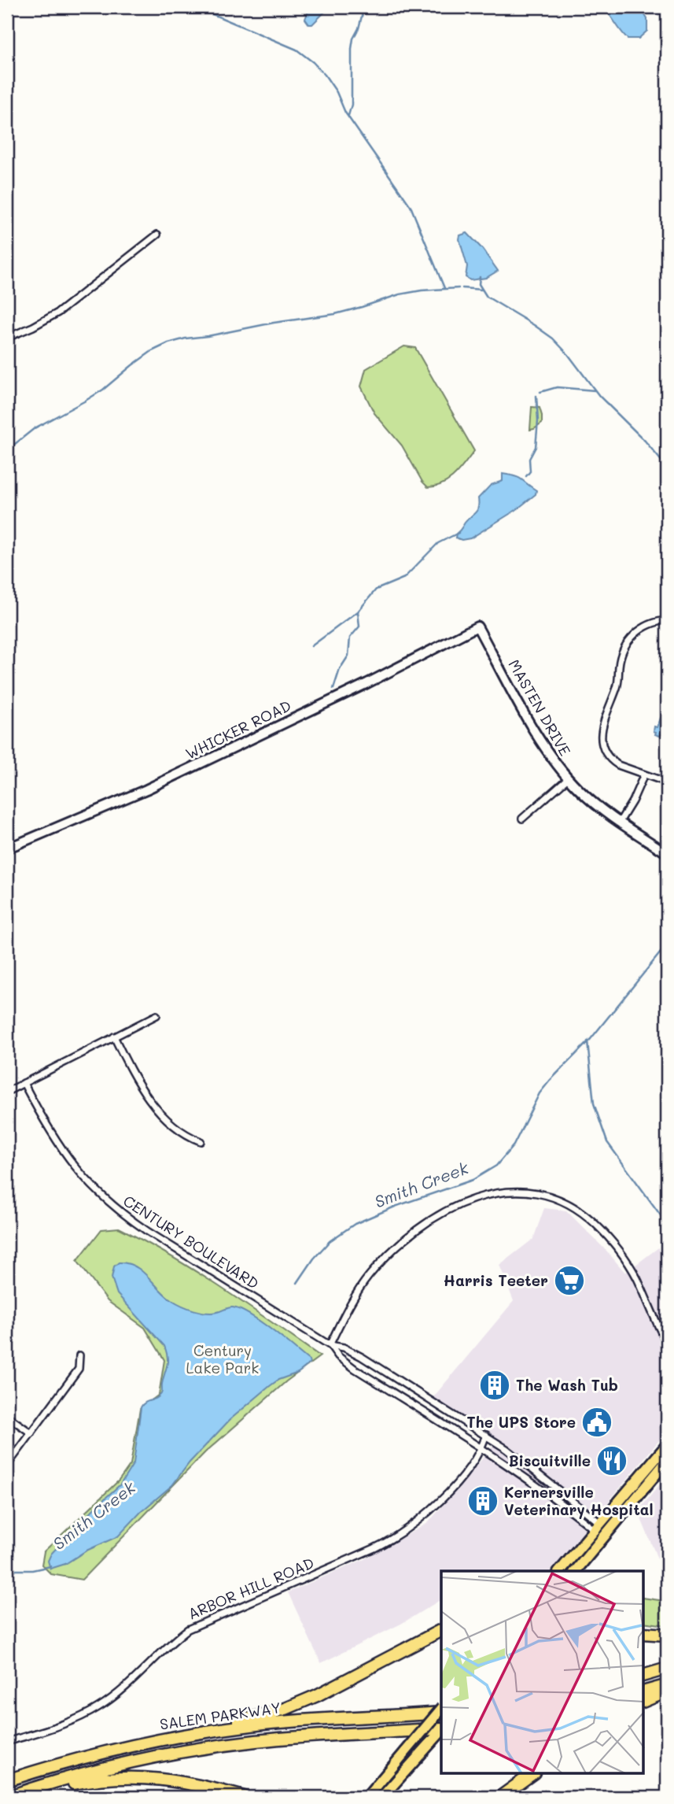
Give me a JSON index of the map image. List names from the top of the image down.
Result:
{
  "streets": {
    "highway": ["SALEM PARKWAY"],
    "street": [
      "MASTEN DRIVE",
      "WHICKER ROAD",
      "CENTURY BOULEVARD",
      "ARBOR HILL ROAD"
    ]
  },
  "crossings": [
    ["MASTEN DRIVE", "WHICKER ROAD"],
    ["CENTURY BOULEVARD", "ARBOR HILL ROAD"]
  ],
  "water": ["Smith Creek"],
  "parks": ["Century Lake Park"],
  "places": {
    "supermarket": ["Harris Teeter"],
    "building": ["The Wash Tub", "Kernersville Veterinary Hospital"],
    "public building": ["The UPS Store"],
    "restaurant": ["Biscuitville"]
  }
}
